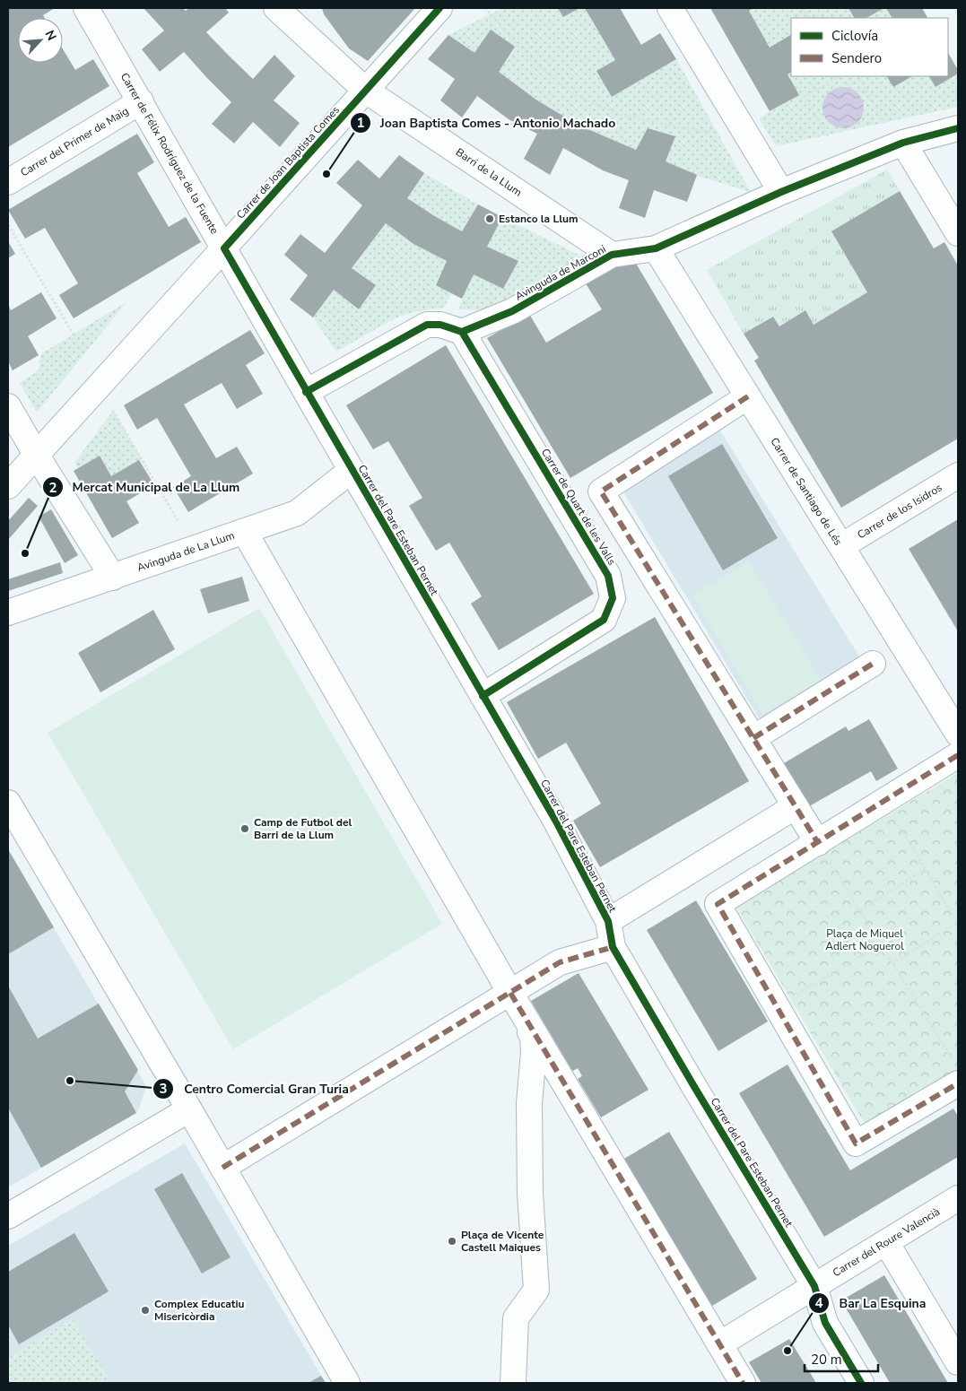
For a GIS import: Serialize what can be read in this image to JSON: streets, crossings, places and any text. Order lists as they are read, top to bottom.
{
  "streets": {
    "street": [
      "Carrer del Primer de Maig",
      "Carrer de Félix Rodríguez de la Fuente",
      "Carrer de Joan Baptista Comes",
      "Barri de la Llum",
      "Avinguda de Marconi",
      "Carrer de Santiago de Lés",
      "Carrer de Quart de les Valls",
      "Carrer de los Isidros",
      "Carrer del Pare Esteban Pernet",
      "Avinguda de La Llum",
      "Carrer del Roure Valencià"
    ]
  },
  "crossings": [
    ["Carrer del Primer de Maig", "Carrer de Félix Rodríguez de la Fuente"],
    ["Carrer de Félix Rodríguez de la Fuente", "Carrer de Joan Baptista Comes"],
    ["Carrer de Félix Rodríguez de la Fuente", "Carrer del Pare Esteban Pernet"],
    ["Carrer de Joan Baptista Comes", "Barri de la Llum"],
    ["Barri de la Llum", "Avinguda de Marconi"],
    ["Avinguda de Marconi", "Carrer de Santiago de Lés"],
    ["Avinguda de Marconi", "Carrer de Quart de les Valls"],
    ["Carrer de Santiago de Lés", "Carrer de los Isidros"],
    ["Carrer de Quart de les Valls", "Carrer del Pare Esteban Pernet"],
    ["Carrer del Pare Esteban Pernet", "Avinguda de La Llum"],
    ["Carrer del Pare Esteban Pernet", "Carrer del Roure Valencià"]
  ],
  "parks": ["Plaça de Miquel Adlert Noguerol"],
  "places": [
    "Joan Baptista Comes - Antonio Machado",
    "Estanco la Llum",
    "Mercat Municipal de La Llum",
    "Camp de Futbol del Barri de la Llum",
    "Centro Comercial Gran Turia",
    "Plaça de Vicente Castell Maiques",
    "Complex Educatiu Misericòrdia",
    "Bar La Esquina"
  ],
  "legend": ["Ciclovía", "Sendero"],
  "scale_bar": "20 m",
  "north": "top right"
}
